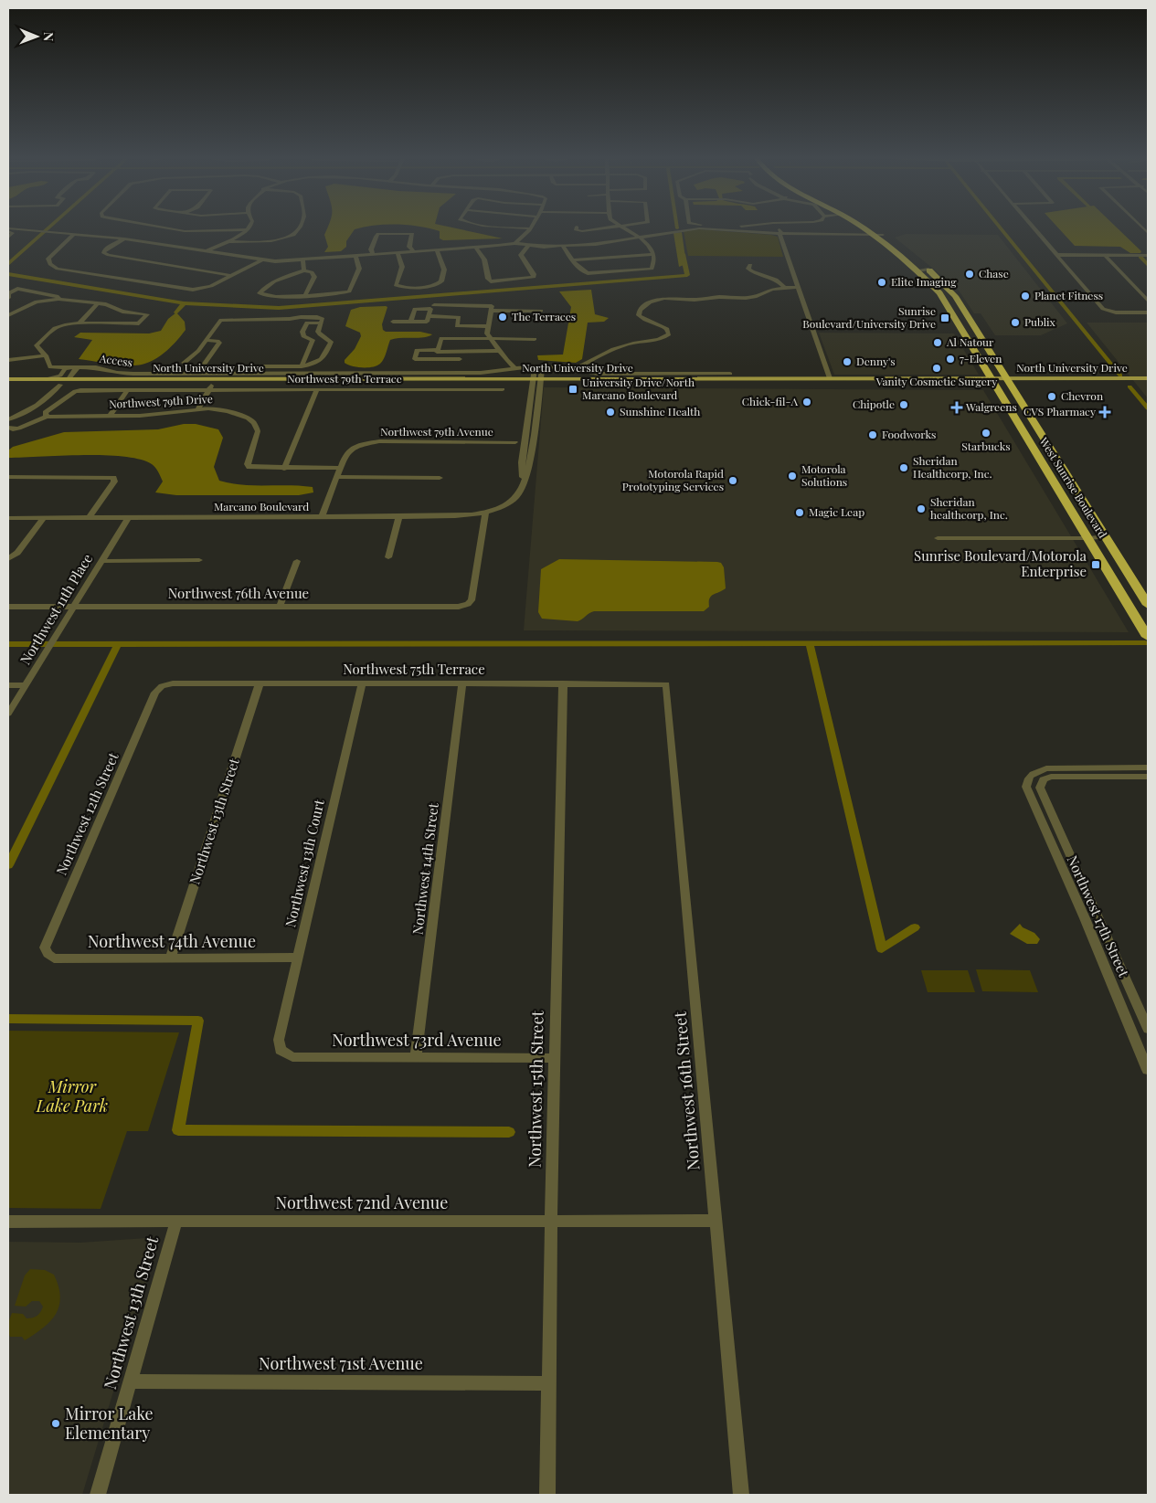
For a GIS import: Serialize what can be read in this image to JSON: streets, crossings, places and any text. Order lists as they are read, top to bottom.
{
  "streets": {
    "highway": ["West Sunrise Boulevard"],
    "main road": ["North University Drive"],
    "street": [
      "Access",
      "Northwest 79th Terrace",
      "Northwest 79th Drive",
      "Northwest 79th Avenue",
      "Marcano Boulevard",
      "Northwest 76th Avenue",
      "Northwest 11th Place",
      "Northwest 75th Terrace",
      "Northwest 12th Street",
      "Northwest 13th Street",
      "Northwest 13th Court",
      "Northwest 14th Street",
      "Northwest 17th Street",
      "Northwest 74th Avenue",
      "Northwest 73rd Avenue",
      "Northwest 15th Street",
      "Northwest 16th Street",
      "Northwest 72nd Avenue",
      "Northwest 71st Avenue"
    ]
  },
  "crossings": [
    ["Access", "North University Drive"],
    ["North University Drive", "Northwest 79th Terrace"],
    ["North University Drive", "West Sunrise Boulevard"],
    ["North University Drive", "Marcano Boulevard"],
    ["Northwest 79th Terrace", "Northwest 79th Drive"],
    ["Marcano Boulevard", "Northwest 76th Avenue"],
    ["Marcano Boulevard", "Northwest 11th Place"],
    ["Northwest 76th Avenue", "Northwest 11th Place"],
    ["Northwest 75th Terrace", "Northwest 12th Street"],
    ["Northwest 75th Terrace", "Northwest 13th Street"],
    ["Northwest 75th Terrace", "Northwest 13th Court"],
    ["Northwest 75th Terrace", "Northwest 14th Street"],
    ["Northwest 75th Terrace", "Northwest 15th Street"],
    ["Northwest 75th Terrace", "Northwest 16th Street"],
    ["Northwest 12th Street", "Northwest 74th Avenue"],
    ["Northwest 13th Street", "Northwest 74th Avenue"],
    ["Northwest 13th Street", "Northwest 72nd Avenue"],
    ["Northwest 13th Street", "Northwest 71st Avenue"],
    ["Northwest 13th Court", "Northwest 74th Avenue"],
    ["Northwest 13th Court", "Northwest 73rd Avenue"],
    ["Northwest 14th Street", "Northwest 73rd Avenue"],
    ["Northwest 73rd Avenue", "Northwest 15th Street"],
    ["Northwest 15th Street", "Northwest 72nd Avenue"],
    ["Northwest 15th Street", "Northwest 71st Avenue"],
    ["Northwest 16th Street", "Northwest 72nd Avenue"]
  ],
  "parks": ["Mirror Lake Park"],
  "places": {
    "other": [
      "Chase",
      "Elite Imaging",
      "Planet Fitness",
      "The Terraces",
      "Publix",
      "Al Natour",
      "7-Eleven",
      "Denny's",
      "Vanity Cosmetic Surgery",
      "Chevron",
      "Chick-fil-A",
      "Chipotle",
      "Sunshine Health",
      "Starbucks",
      "Foodworks",
      "Sheridan Healthcorp, Inc.",
      "Motorola Solutions",
      "Motorola Rapid Prototyping Services",
      "Sheridan healthcorp, Inc.",
      "Magic Leap",
      "Mirror Lake Elementary"
    ],
    "transit": ["Sunrise Boulevard/University Drive", "University Drive/North Marcano Boulevard", "Sunrise Boulevard/Motorola Enterprise"],
    "health": ["Walgreens", "CVS Pharmacy"]
  },
  "north": "right"
}
